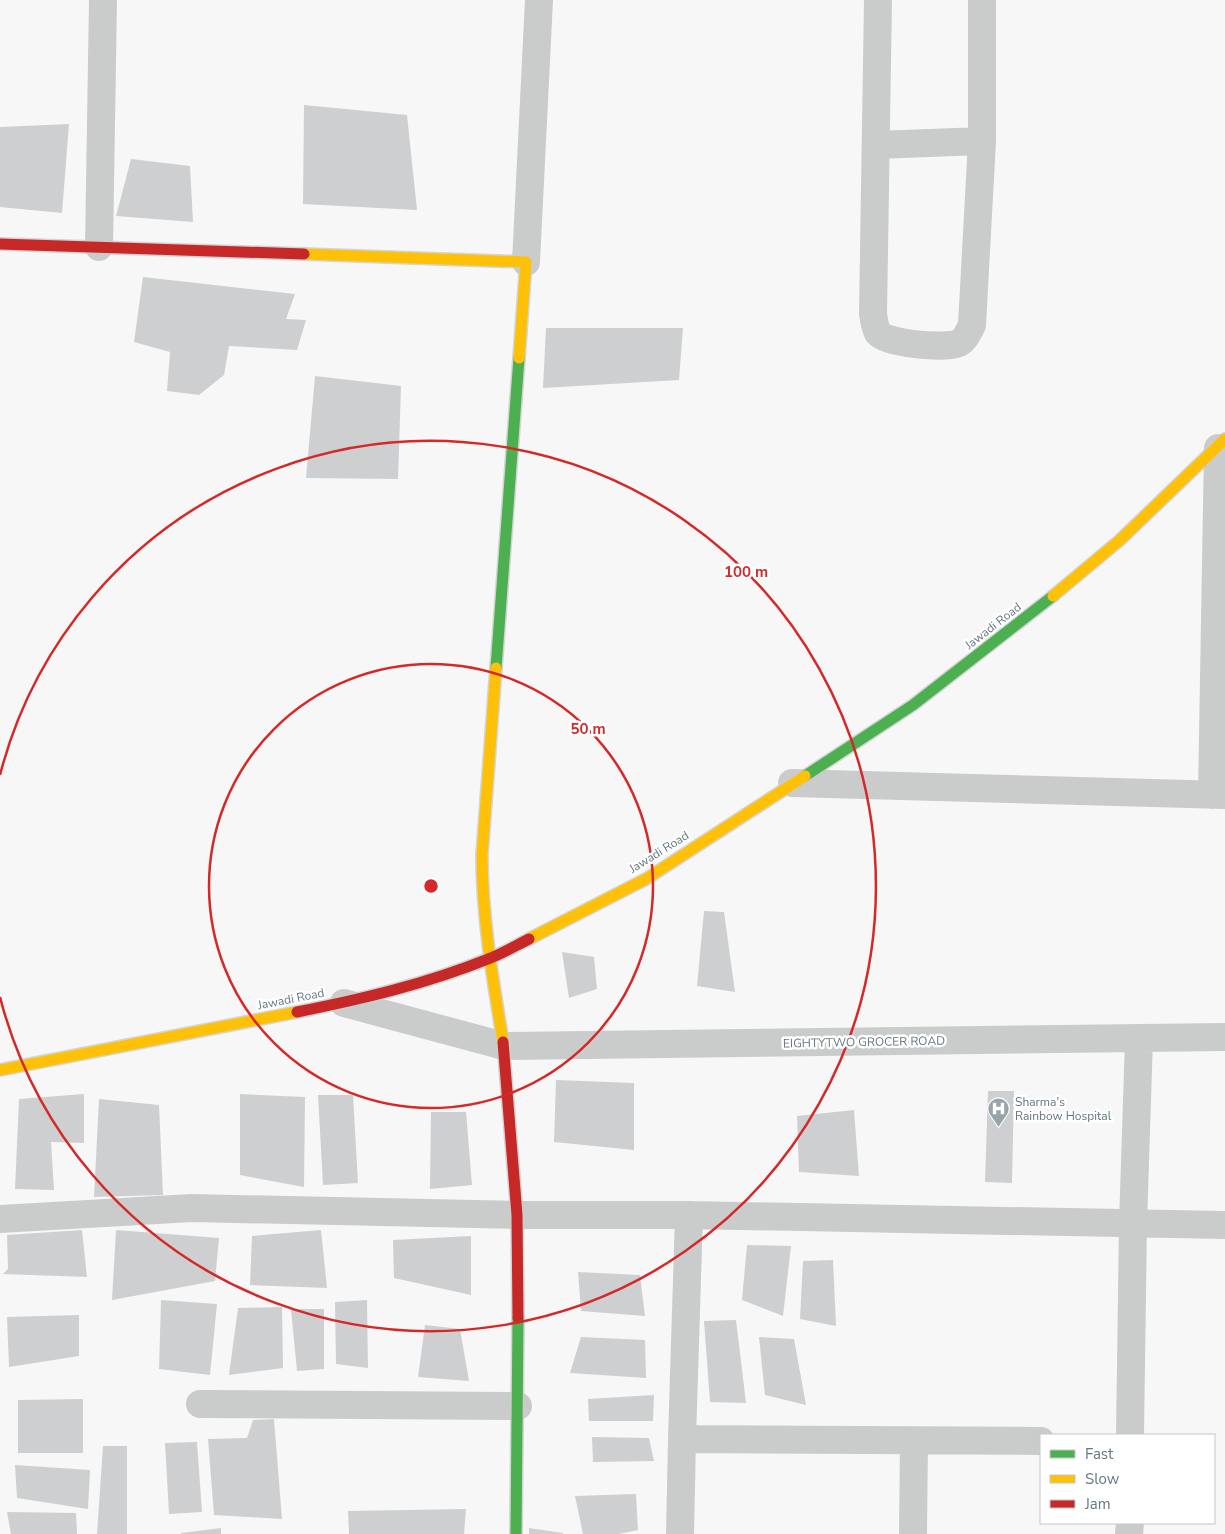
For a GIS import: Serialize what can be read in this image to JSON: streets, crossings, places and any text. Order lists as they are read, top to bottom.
{
  "streets": {
    "street": ["Jawadi Road", "EIGHTYTWO GROCER ROAD"]
  },
  "crossings": [
    ["Jawadi Road", "EIGHTYTWO GROCER ROAD"]
  ],
  "places": {
    "hospital": ["Sharma's Rainbow Hospital"]
  },
  "legend": ["Fast", "Slow", "Jam"],
  "rings": ["100 m", "50 m"]
}
